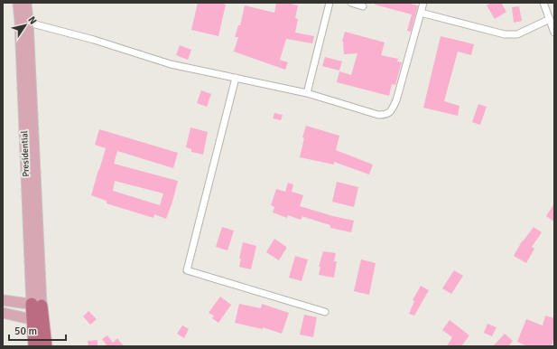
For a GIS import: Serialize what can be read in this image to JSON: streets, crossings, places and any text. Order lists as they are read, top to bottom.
{
  "scale_bar": "50 m",
  "north": "top right"
}
